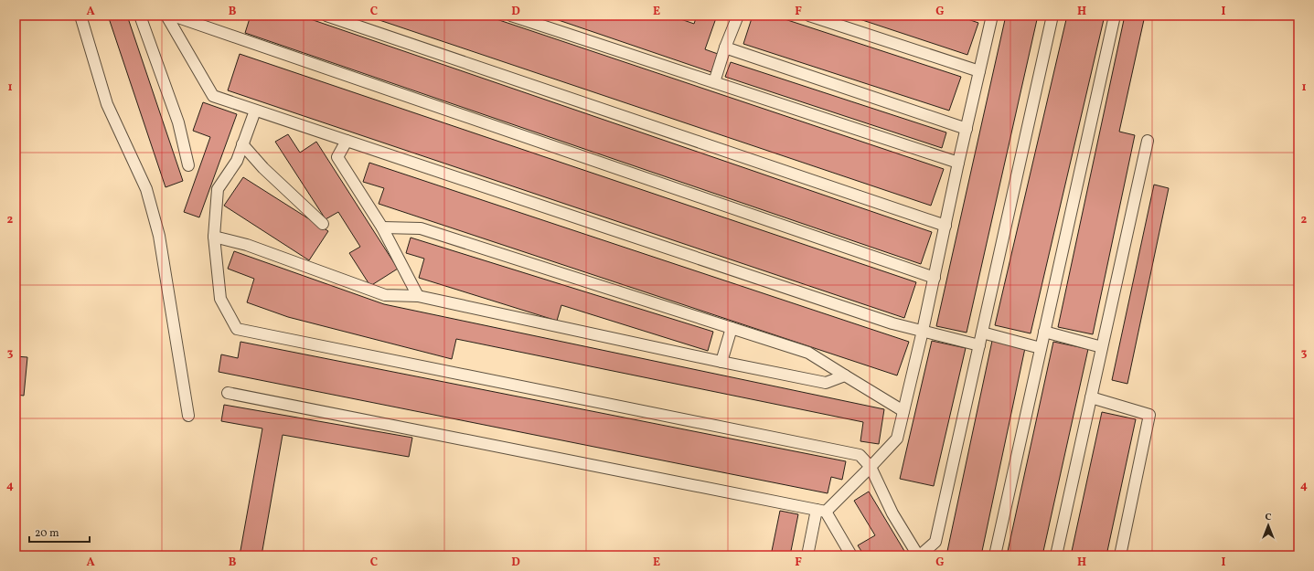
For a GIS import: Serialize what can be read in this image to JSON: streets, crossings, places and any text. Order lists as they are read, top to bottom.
{
  "scale_bar": "20 m",
  "north": "top",
  "grid": {
    "columns": [
      "A",
      "B",
      "C",
      "D",
      "E",
      "F",
      "G",
      "H",
      "I"
    ],
    "rows": [
      "1",
      "2",
      "3",
      "4"
    ]
  }
}
